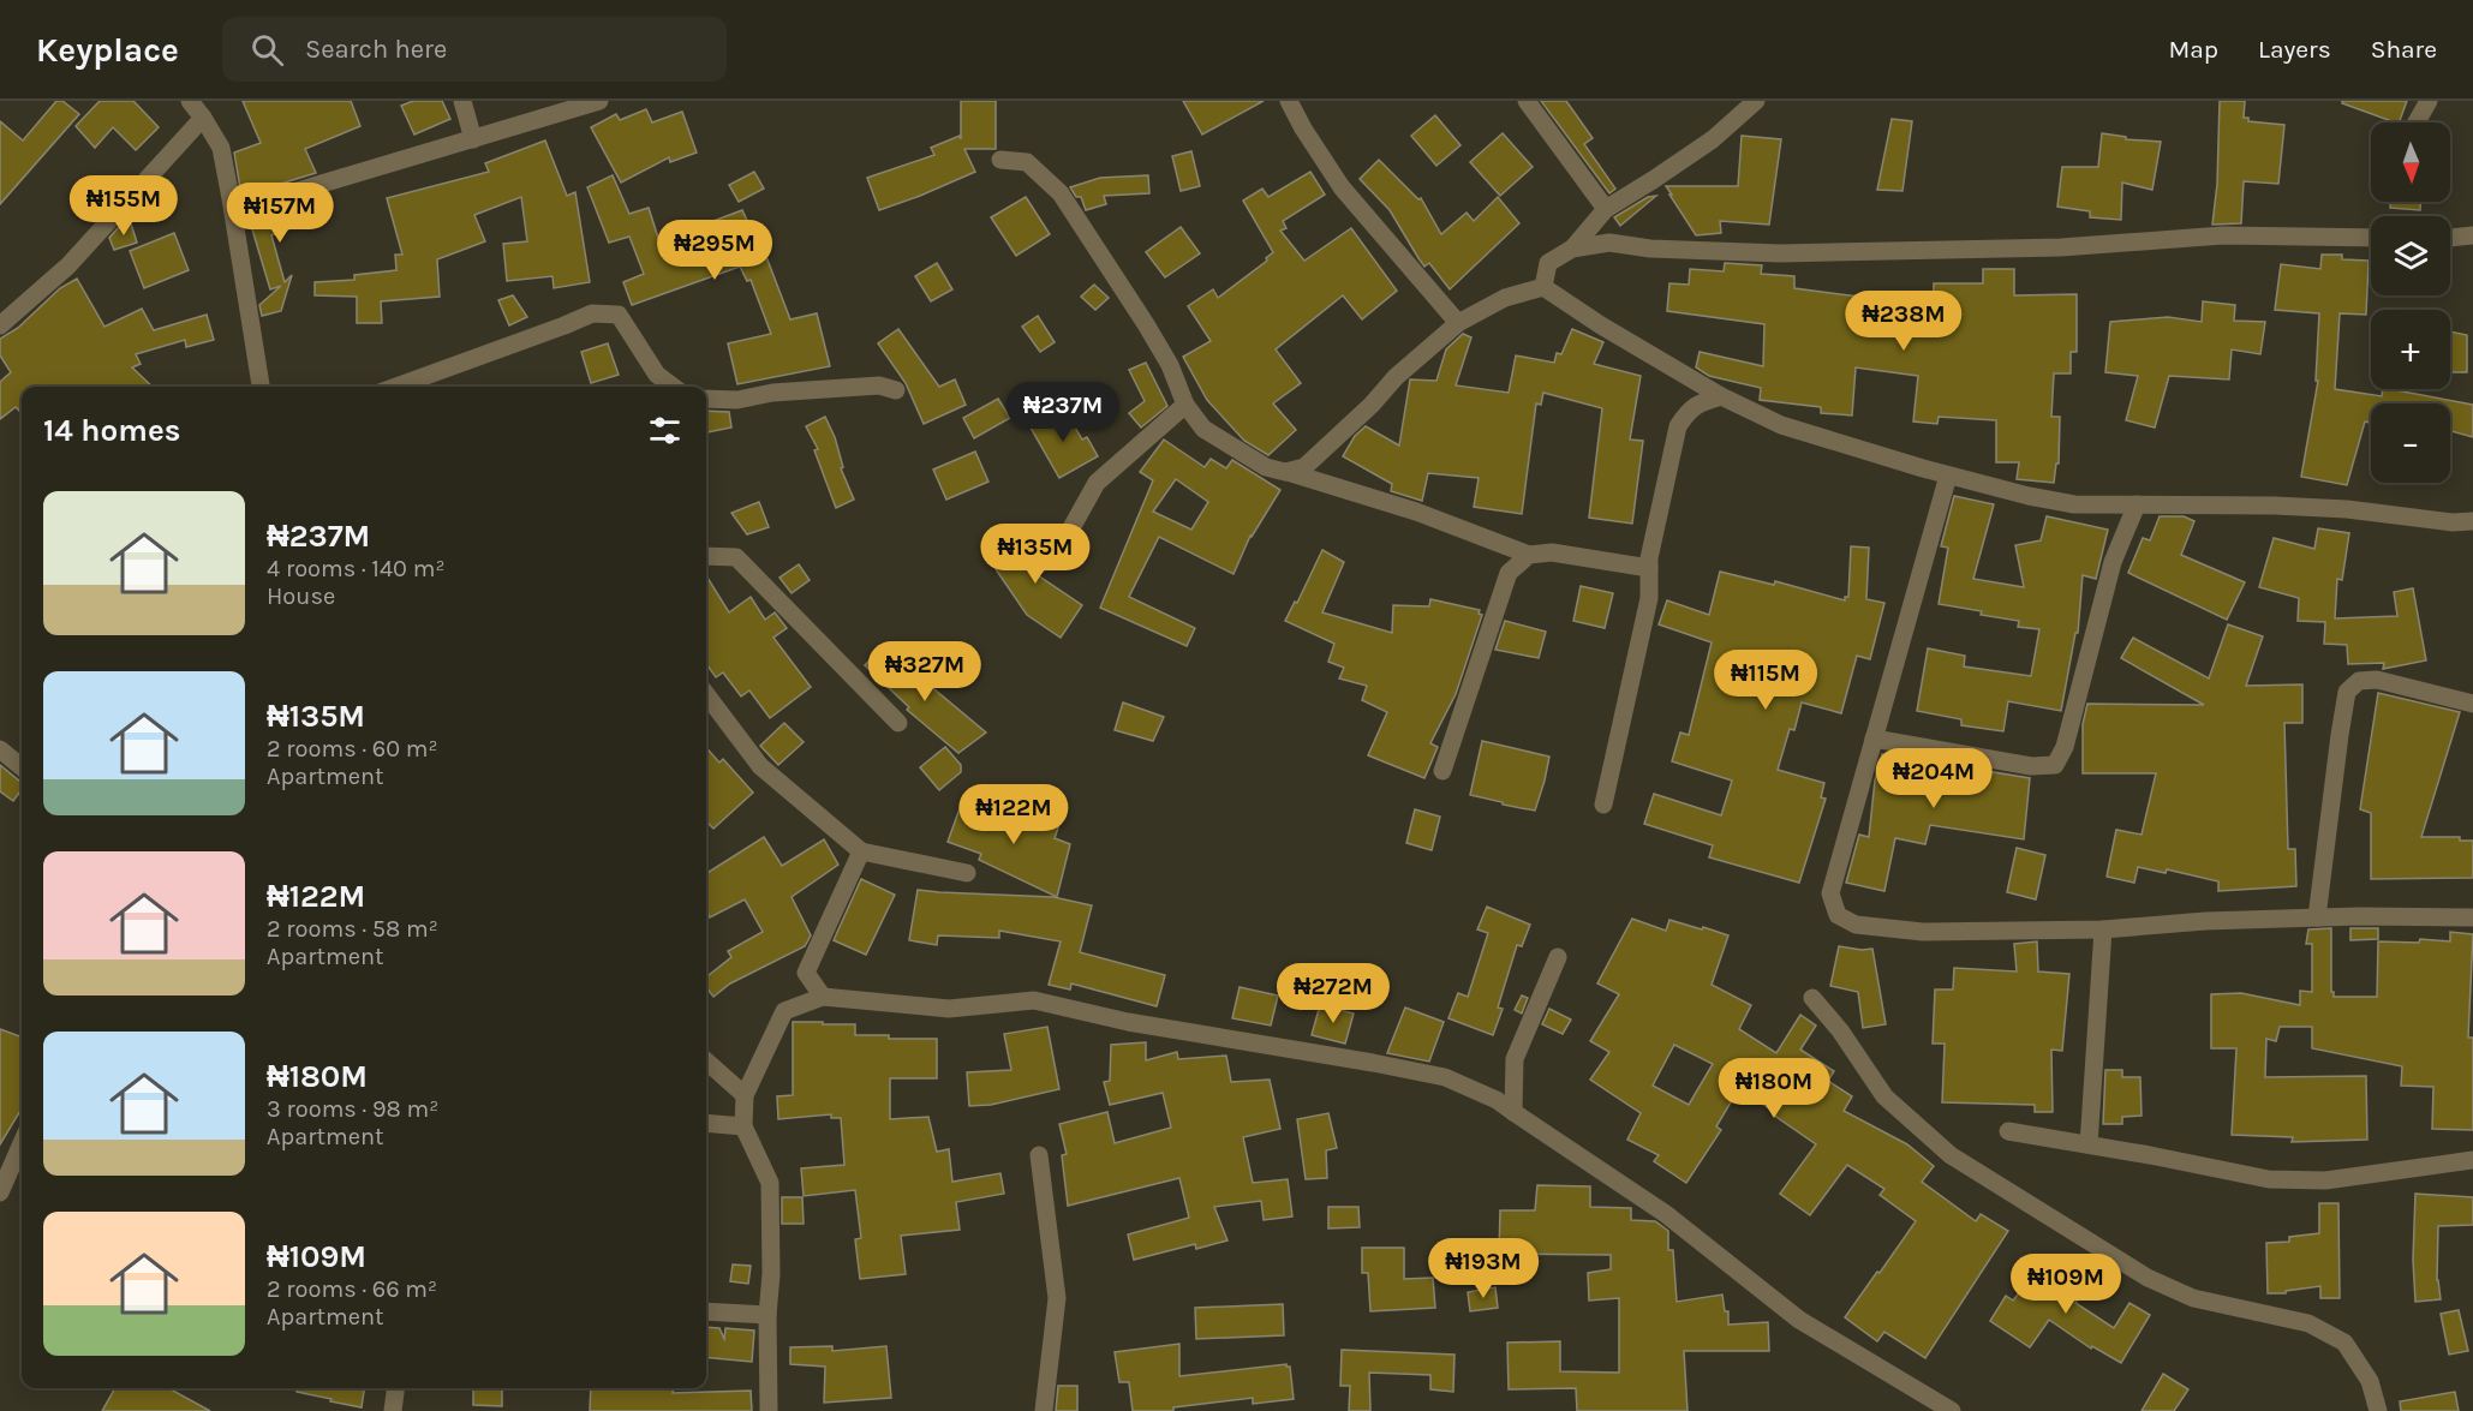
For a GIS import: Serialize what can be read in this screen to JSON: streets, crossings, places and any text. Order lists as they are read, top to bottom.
{
  "north": "bottom",
  "page": {
    "header": "Keyplace",
    "search": "Search here",
    "nav": ["Map", "Layers", "Share"],
    "map_buttons": ["+", "−"],
    "price": [
      "₦155M",
      "₦157M",
      "₦295M",
      "₦238M",
      "₦237M",
      "₦135M",
      "₦327M",
      "₦115M",
      "₦204M",
      "₦122M",
      "₦272M",
      "₦180M",
      "₦193M",
      "₦109M"
    ],
    "heading": "14 homes",
    "list": [
      {
        "name": "₦237M",
        "note": "4 rooms · 140 m² · House"
      },
      {
        "name": "₦135M",
        "note": "2 rooms · 60 m² · Apartment"
      },
      {
        "name": "₦122M",
        "note": "2 rooms · 58 m² · Apartment"
      },
      {
        "name": "₦180M",
        "note": "3 rooms · 98 m² · Apartment"
      },
      {
        "name": "₦109M",
        "note": "2 rooms · 66 m² · Apartment"
      }
    ]
  }
}
